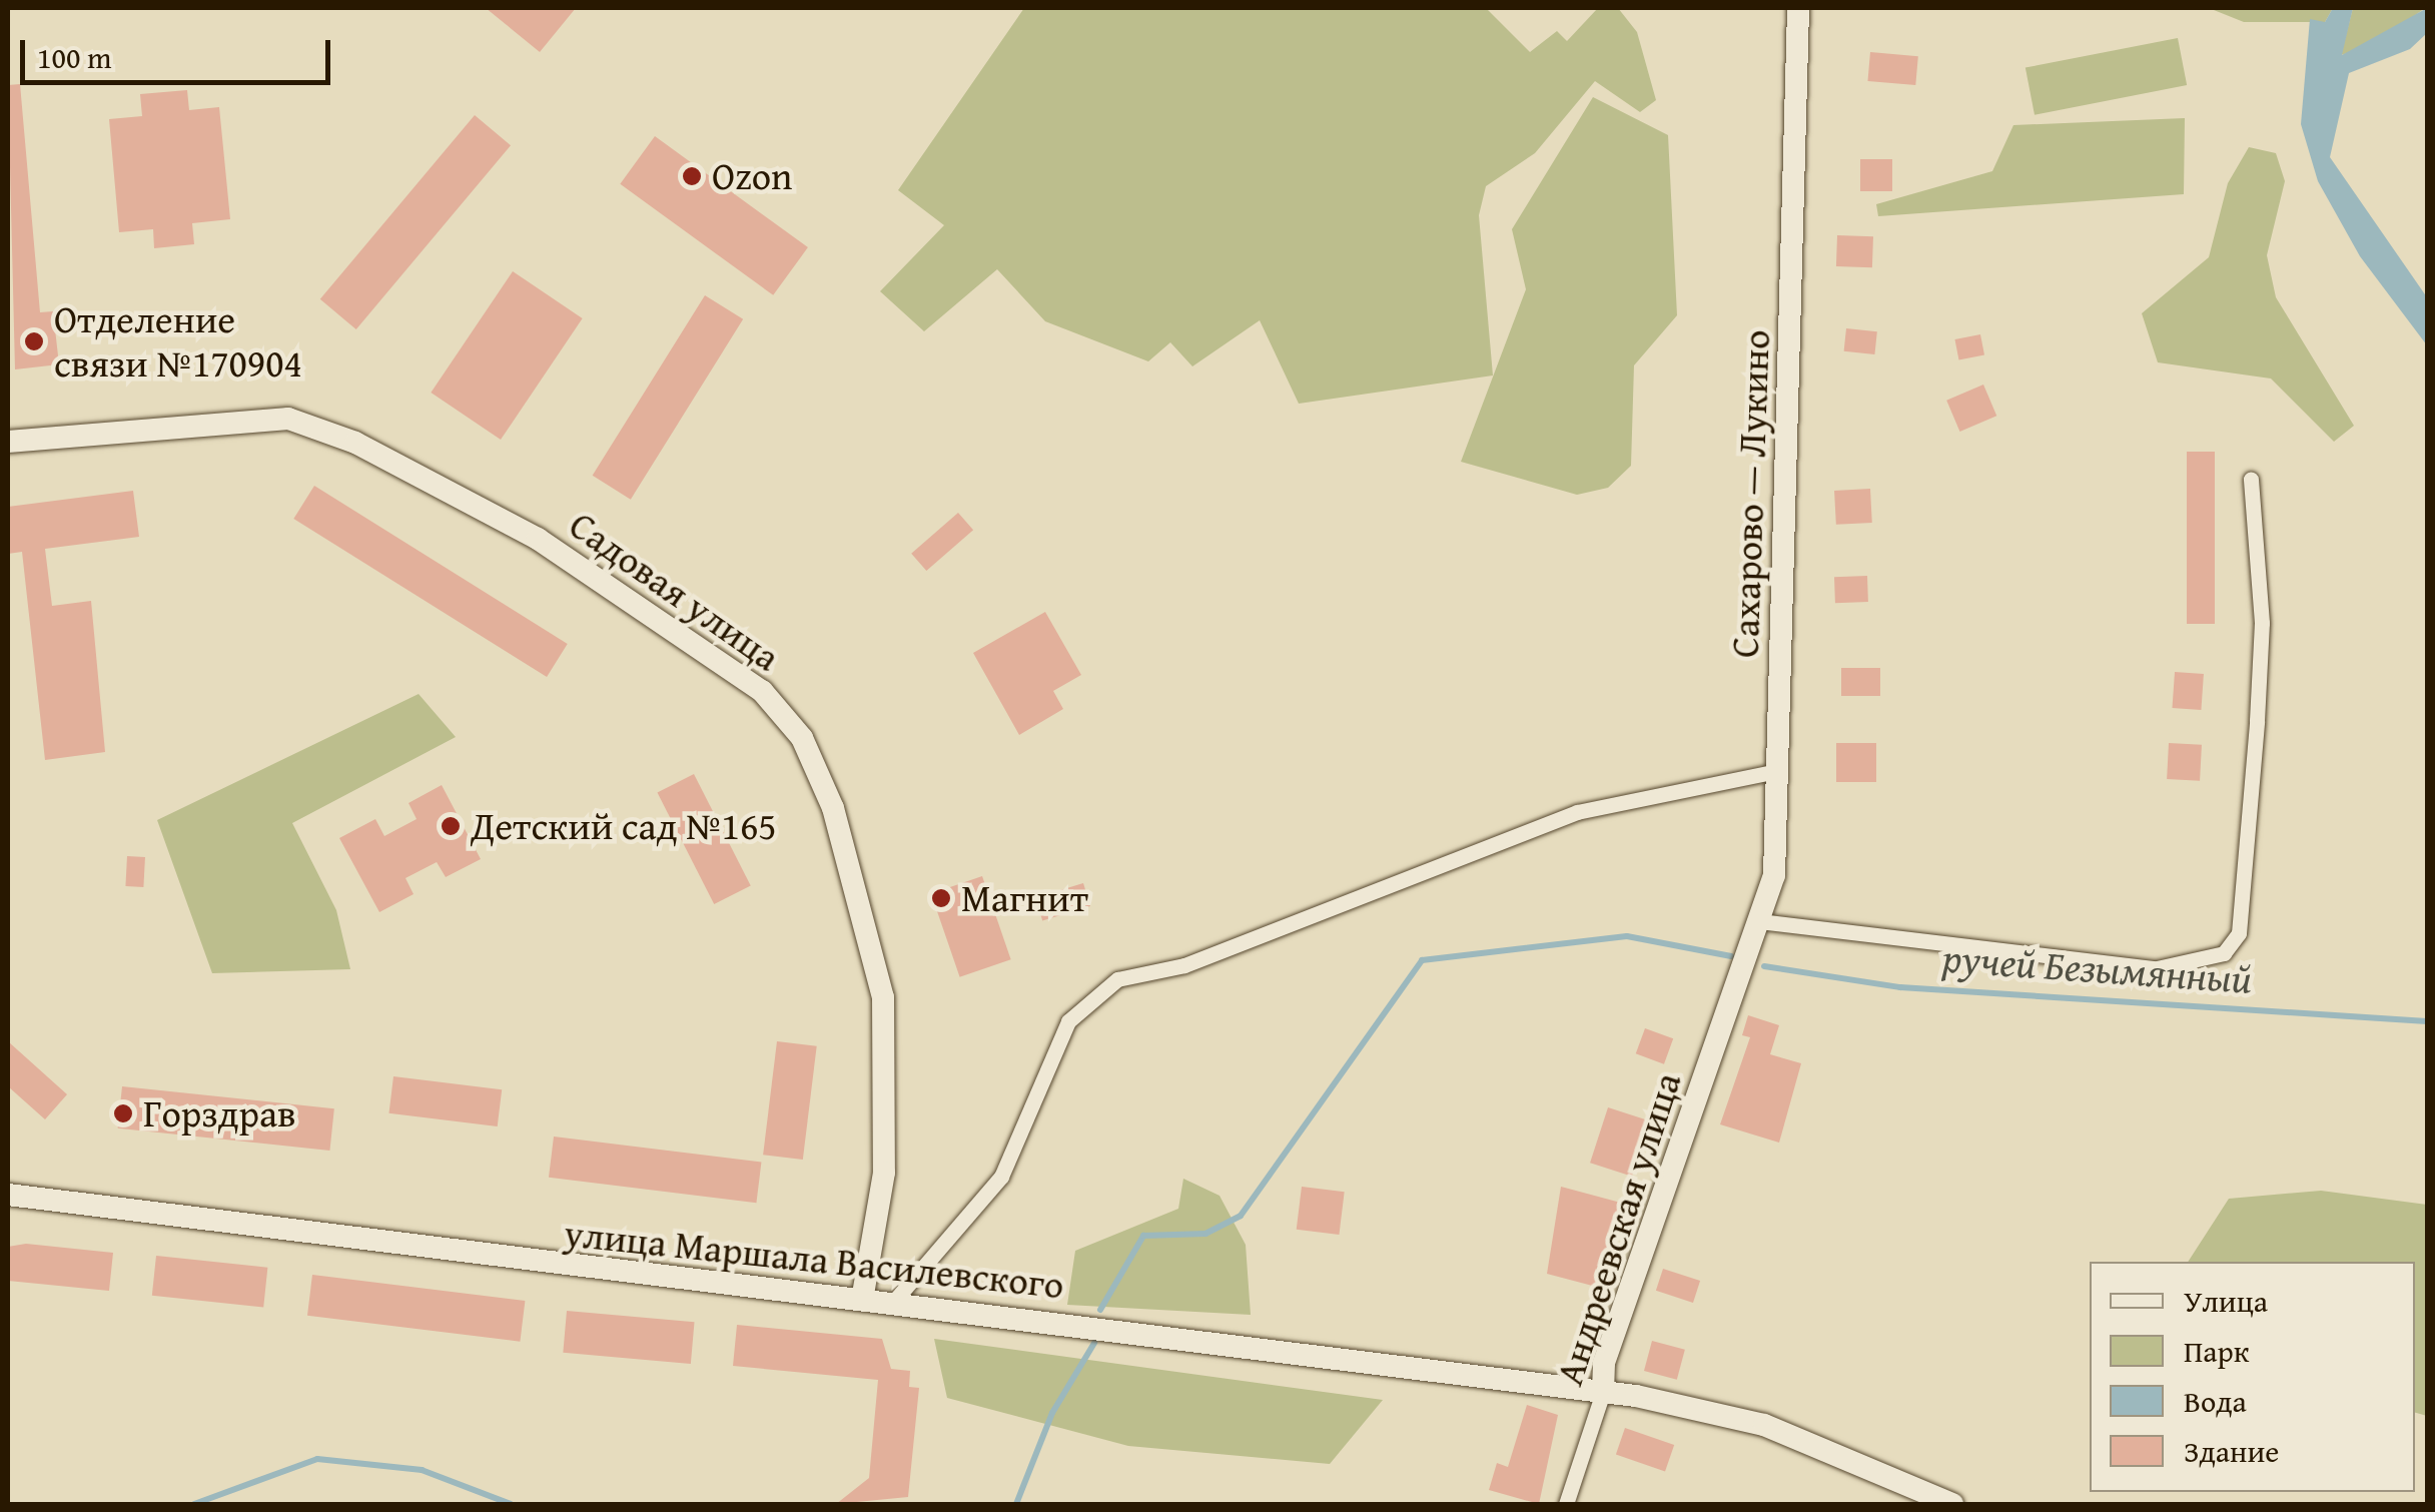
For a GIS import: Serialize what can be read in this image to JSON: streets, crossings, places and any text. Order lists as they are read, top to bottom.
{
  "streets": {
    "street": [
      "Сахарово — Лукино",
      "Садовая улица",
      "Андреевская улица",
      "улица Маршала Василевского"
    ]
  },
  "crossings": [
    ["Сахарово — Лукино", "Андреевская улица"],
    ["Садовая улица", "улица Маршала Василевского"],
    ["Андреевская улица", "улица Маршала Василевского"]
  ],
  "water": ["ручей Безымянный"],
  "places": [
    "Ozon",
    "Отделение связи №170904",
    "Детский сад №165",
    "Магнит",
    "Горздрав"
  ],
  "legend": [
    "Улица",
    "Парк",
    "Вода",
    "Здание"
  ],
  "scale_bar": "100 m"
}
